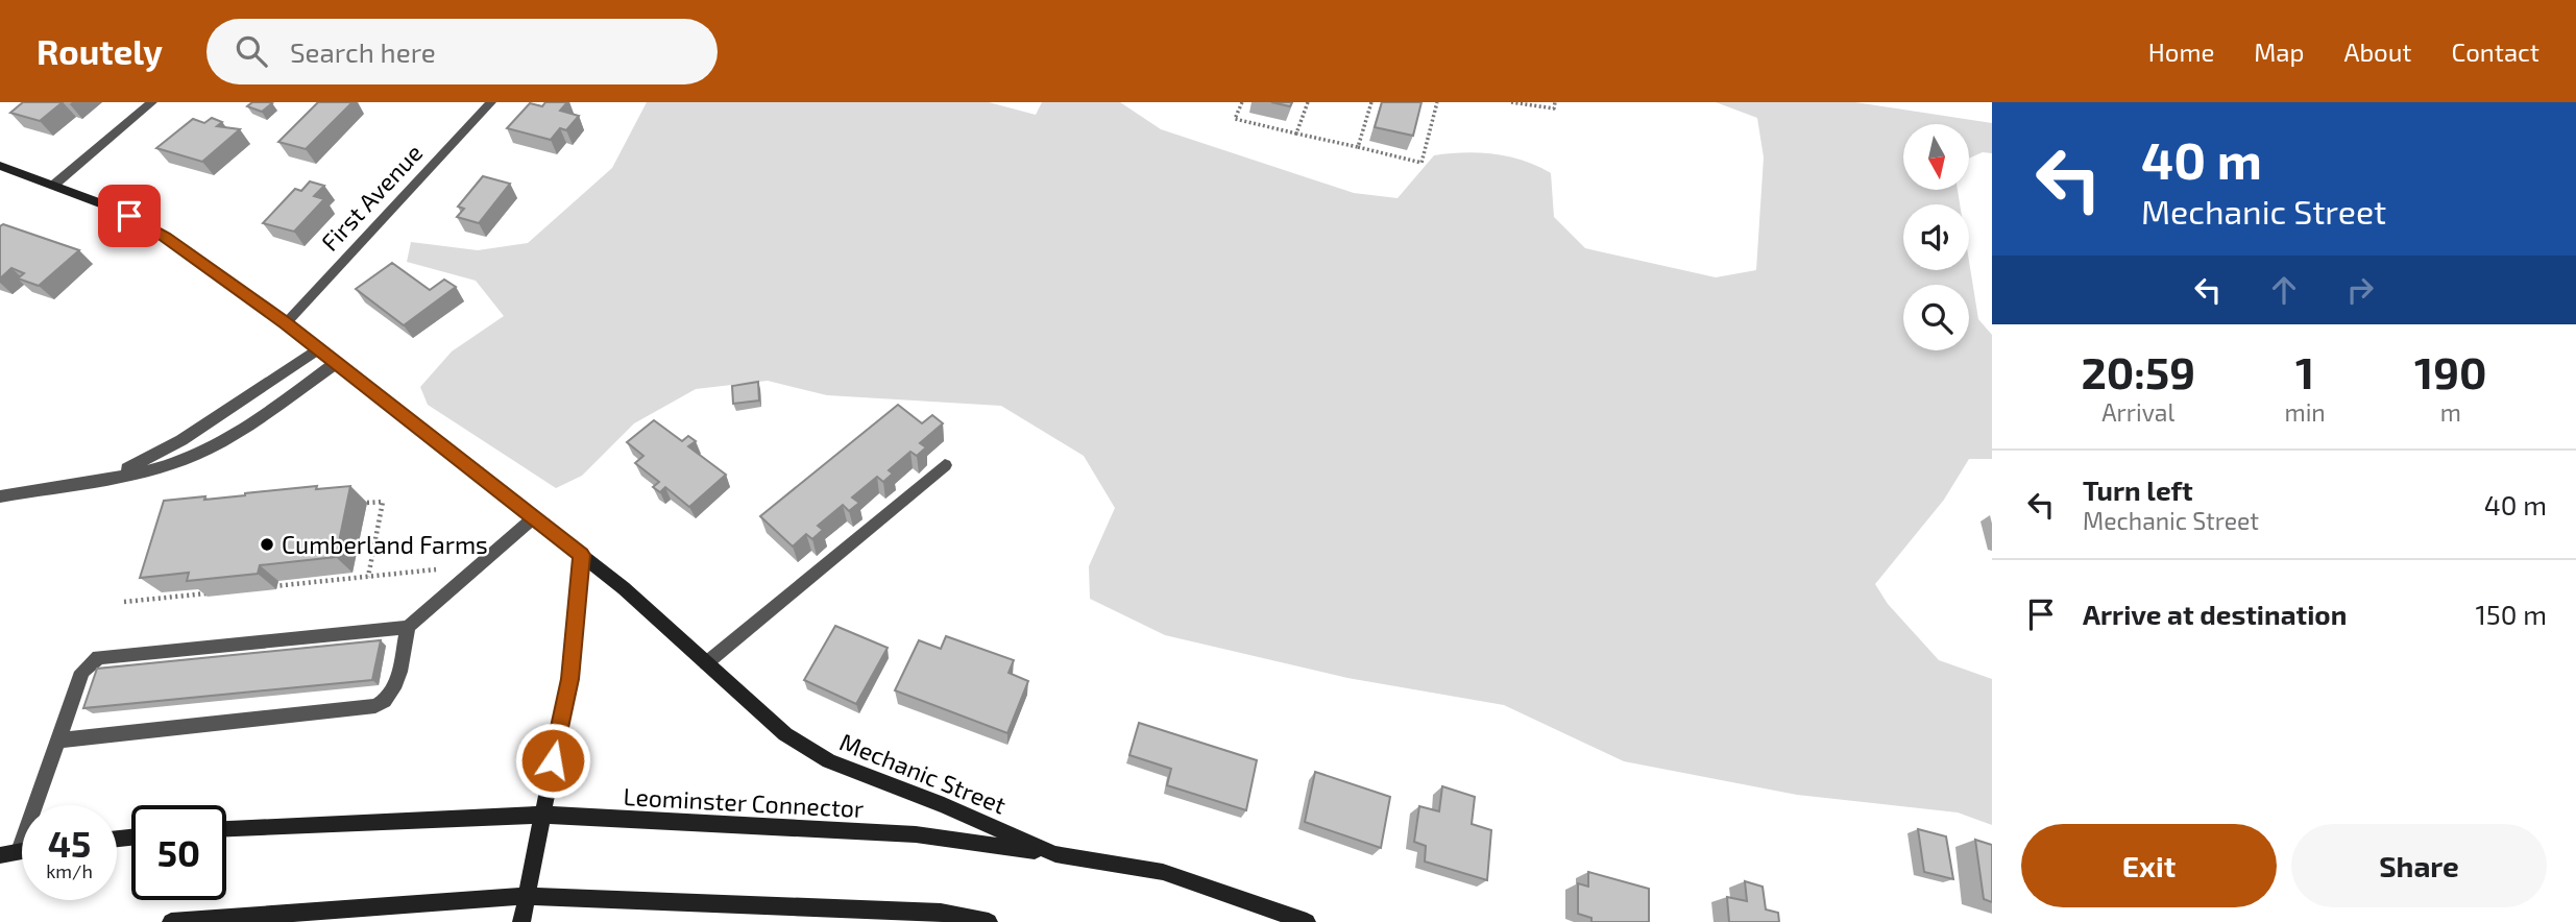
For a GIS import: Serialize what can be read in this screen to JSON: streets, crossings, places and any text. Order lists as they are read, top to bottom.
{
  "streets": {
    "main road": ["Mechanic Street", "Leominster Connector"],
    "street": ["First Avenue"]
  },
  "crossings": [
    ["First Avenue", "Mechanic Street"],
    ["Mechanic Street", "Leominster Connector"]
  ],
  "places": ["Cumberland Farms"],
  "north": "bottom",
  "page": {
    "header": "Routely",
    "search": "Search here",
    "nav": [
      "Home",
      "Map",
      "About",
      "Contact"
    ],
    "turn": ["40 m", "Mechanic Street"],
    "eta": [
      "20:59",
      "Arrival",
      "1",
      "min",
      "190",
      "m"
    ],
    "list": [
      {
        "name": "Turn left",
        "note": "Mechanic Street",
        "value": "40 m"
      },
      {
        "name": "Arrive at destination",
        "value": "150 m"
      }
    ],
    "speed": "45 km/h",
    "limit": "50",
    "buttons": ["Exit", "Share"]
  }
}
